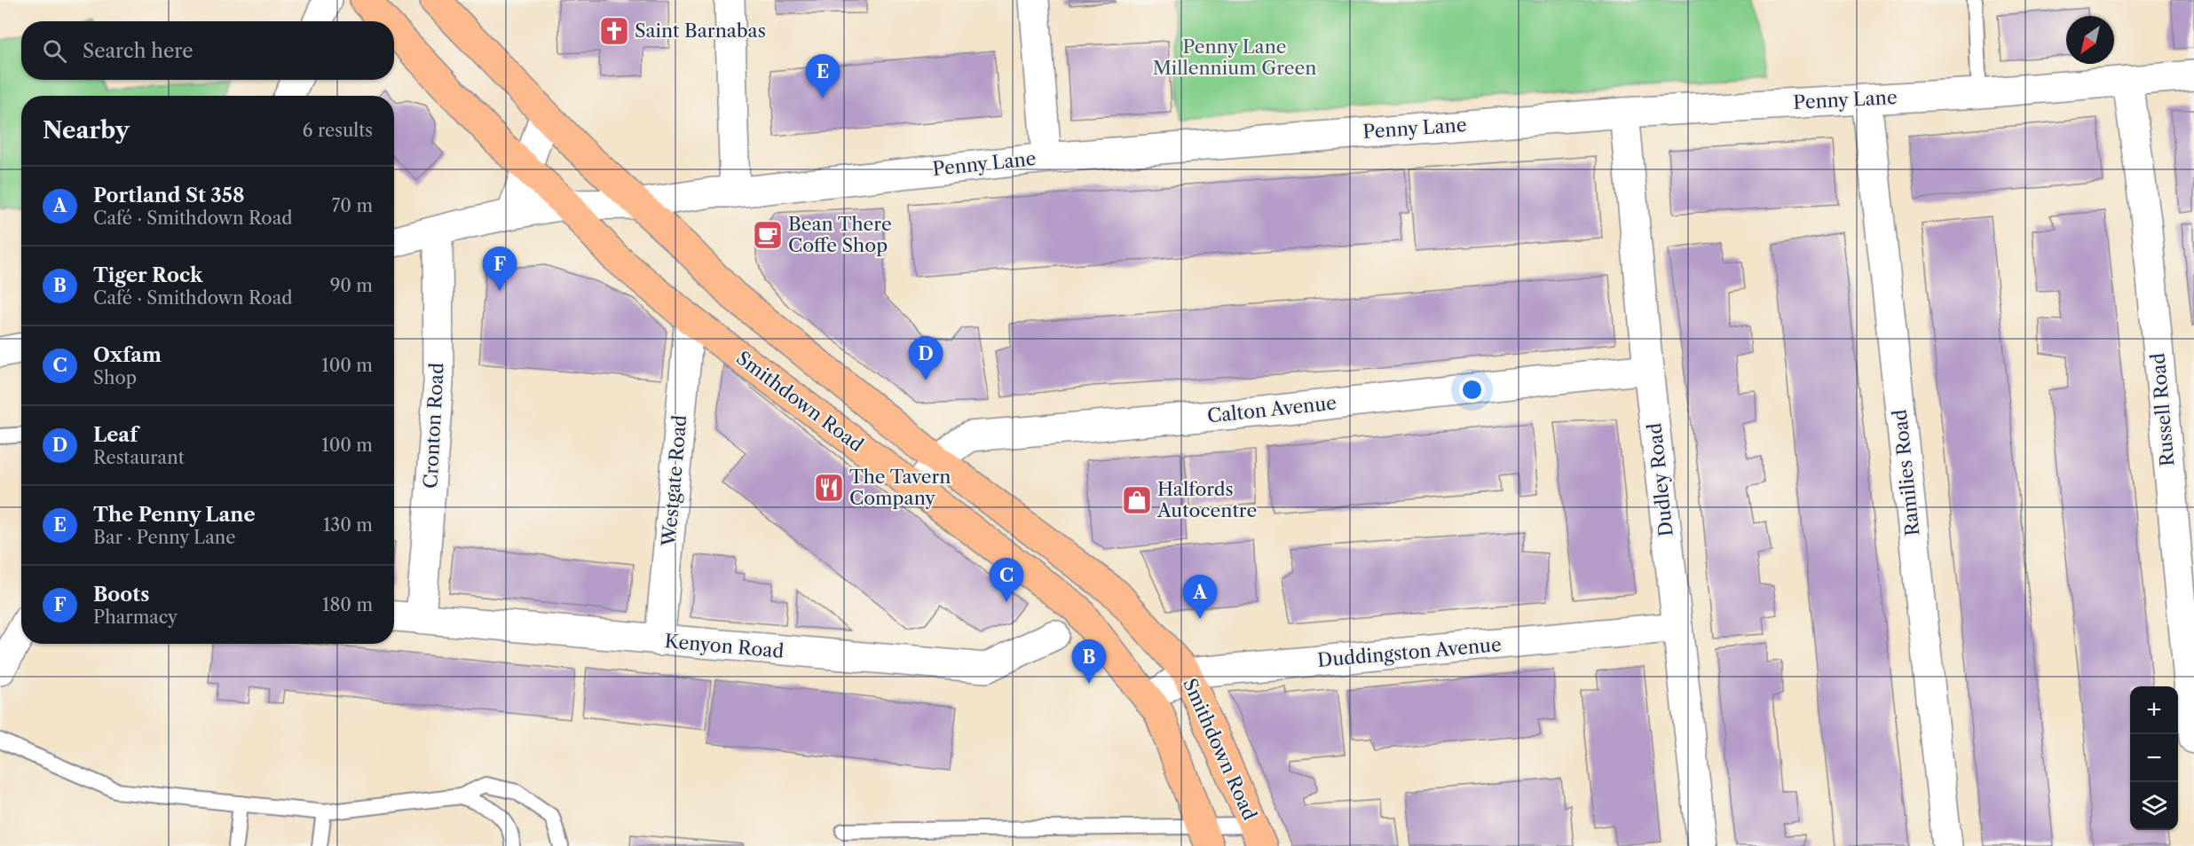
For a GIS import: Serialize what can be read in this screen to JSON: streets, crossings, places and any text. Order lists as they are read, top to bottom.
{
  "streets": {
    "highway": ["Smithdown Road"],
    "street": [
      "Penny Lane",
      "Calton Avenue",
      "Russell Road",
      "Cronton Road",
      "Ramilies Road",
      "Dudley Road",
      "Westgate Road",
      "Kenyon Road",
      "Duddingston Avenue"
    ]
  },
  "crossings": [
    ["Penny Lane", "Smithdown Road"],
    ["Penny Lane", "Russell Road"],
    ["Penny Lane", "Cronton Road"],
    ["Penny Lane", "Ramilies Road"],
    ["Penny Lane", "Dudley Road"],
    ["Smithdown Road", "Calton Avenue"],
    ["Smithdown Road", "Westgate Road"],
    ["Smithdown Road", "Duddingston Avenue"],
    ["Calton Avenue", "Dudley Road"],
    ["Cronton Road", "Kenyon Road"],
    ["Dudley Road", "Duddingston Avenue"],
    ["Westgate Road", "Kenyon Road"]
  ],
  "parks": ["Penny Lane Millennium Green"],
  "places": {
    "church": ["Saint Barnabas"],
    "cafe": ["Bean There Coffe Shop"],
    "restaurant": ["The Tavern Company"],
    "shop": ["Halfords Autocentre"]
  },
  "north": "bottom left",
  "page": {
    "search": "Search here",
    "pins": [
      "E",
      "F",
      "D",
      "C",
      "A",
      "B"
    ],
    "heading": ["Nearby", "6 results"],
    "list": [
      {
        "mark": "A",
        "name": "Portland St 358",
        "note": "Café · Smithdown Road",
        "value": "70 m"
      },
      {
        "mark": "B",
        "name": "Tiger Rock",
        "note": "Café · Smithdown Road",
        "value": "90 m"
      },
      {
        "mark": "C",
        "name": "Oxfam",
        "note": "Shop",
        "value": "100 m"
      },
      {
        "mark": "D",
        "name": "Leaf",
        "note": "Restaurant",
        "value": "100 m"
      },
      {
        "mark": "E",
        "name": "The Penny Lane",
        "note": "Bar · Penny Lane",
        "value": "130 m"
      },
      {
        "mark": "F",
        "name": "Boots",
        "note": "Pharmacy",
        "value": "180 m"
      }
    ],
    "map_buttons": ["+", "−"]
  }
}
